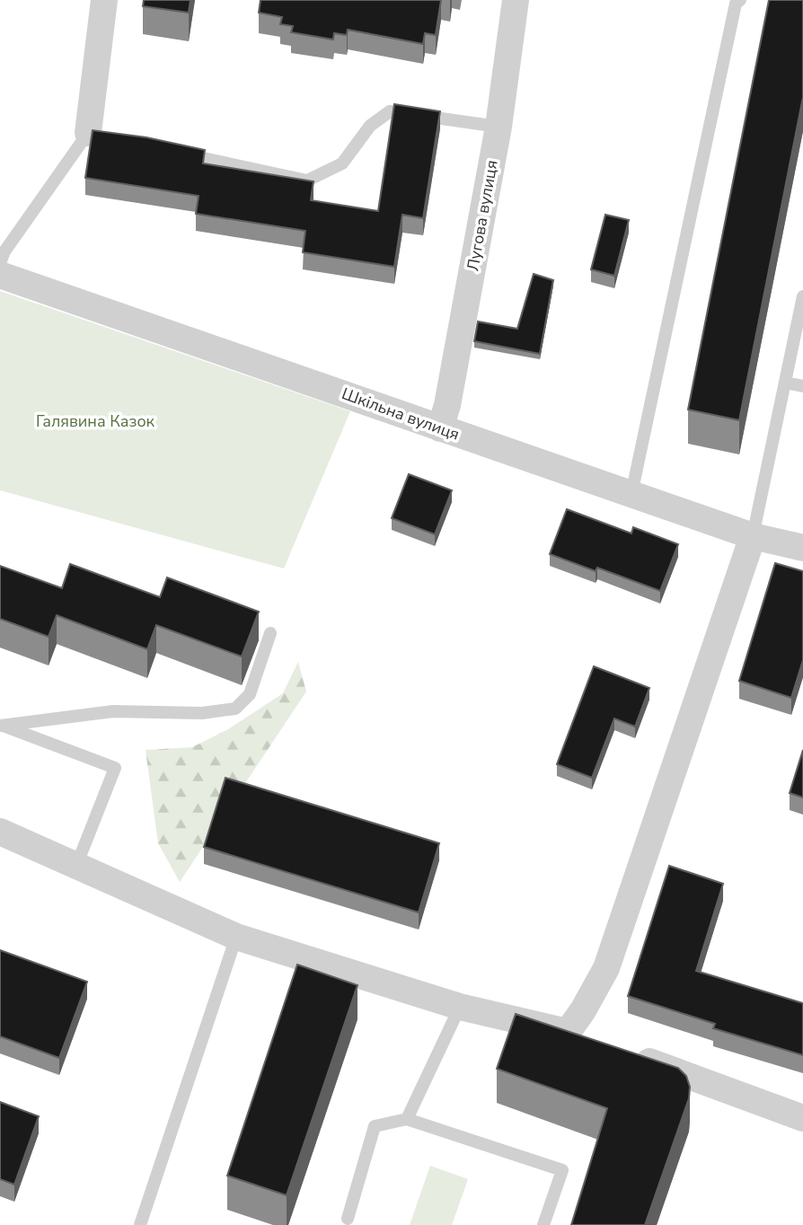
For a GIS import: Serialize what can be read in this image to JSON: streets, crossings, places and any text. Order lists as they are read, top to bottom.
{
  "streets": {
    "street": ["Лугова вулиця", "Шкільна вулиця"]
  },
  "crossings": [
    ["Лугова вулиця", "Шкільна вулиця"]
  ],
  "parks": ["Галявина Казок"]
}
